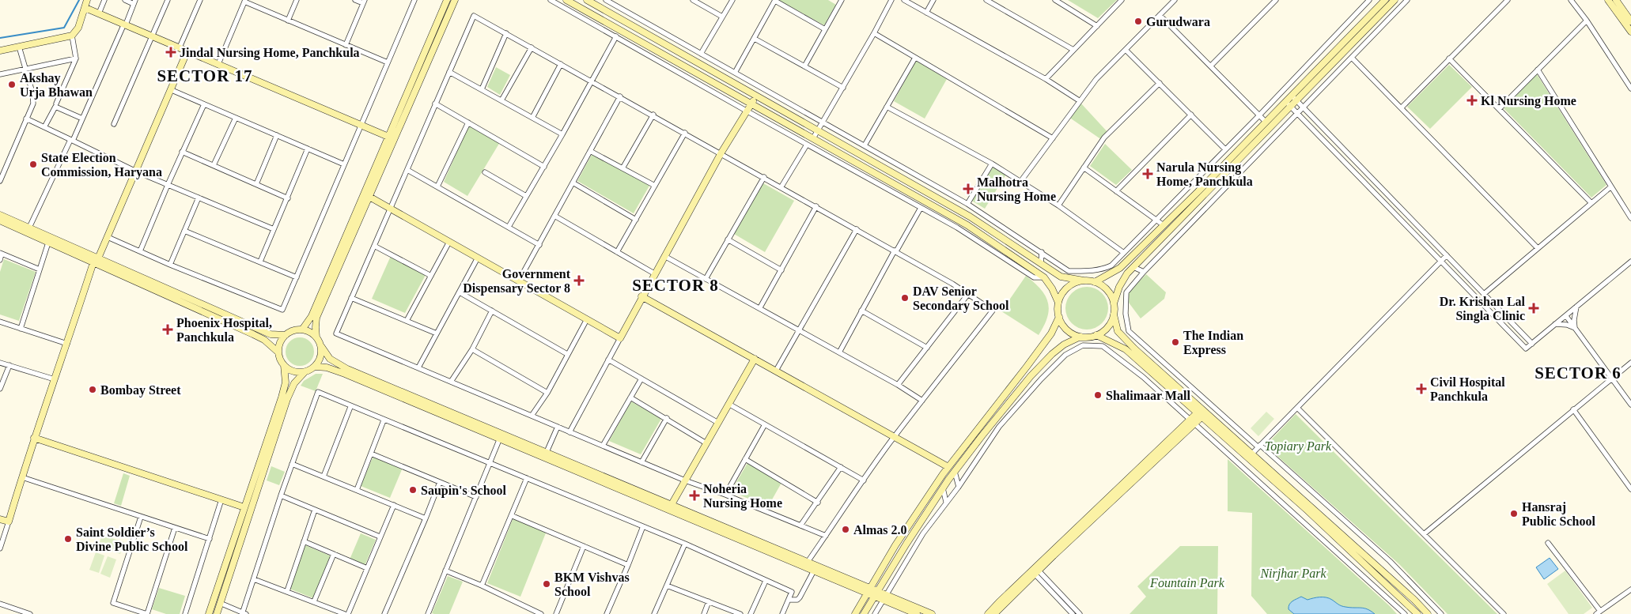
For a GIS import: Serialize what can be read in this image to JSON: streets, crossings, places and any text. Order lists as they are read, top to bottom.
{
  "districts": ["SECTOR 17", "SECTOR 8", "SECTOR 6"],
  "parks": ["Topiary Park", "Nirjhar Park", "Fountain Park"],
  "places": {
    "other": [
      "Gurudwara",
      "Akshay Urja Bhawan",
      "State Election Commission, Haryana",
      "DAV Senior Secondary School",
      "The Indian Express",
      "Bombay Street",
      "Shalimaar Mall",
      "Saupin's School",
      "Hansraj Public School",
      "Almas 2.0",
      "Saint Soldier’s Divine Public School",
      "BKM Vishvas School"
    ],
    "health": [
      "Jindal Nursing Home, Panchkula",
      "Kl Nursing Home",
      "Narula Nursing Home, Panchkula",
      "Malhotra Nursing Home",
      "Government Dispensary Sector 8",
      "Dr. Krishan Lal Singla Clinic",
      "Phoenix Hospital, Panchkula",
      "Civil Hospital Panchkula",
      "Noheria Nursing Home"
    ]
  }
}
